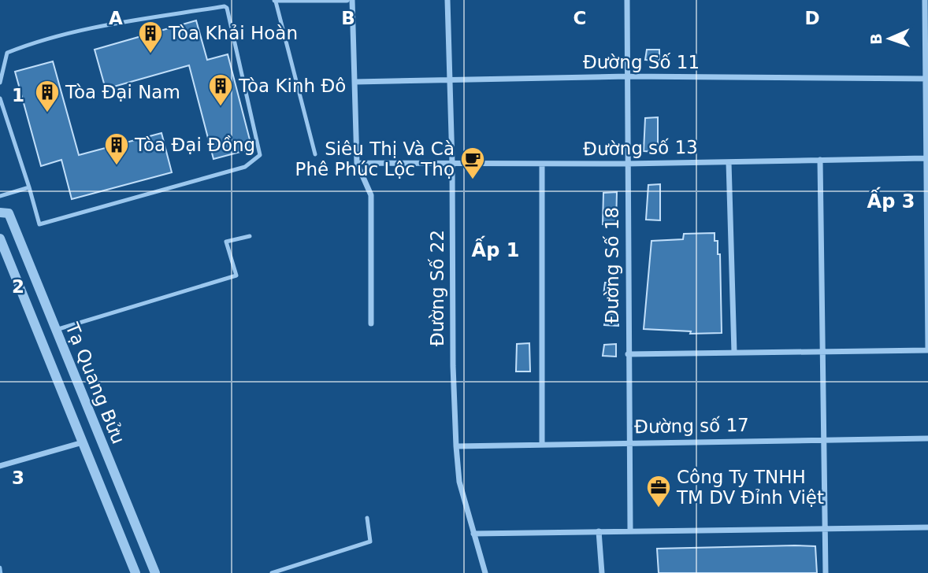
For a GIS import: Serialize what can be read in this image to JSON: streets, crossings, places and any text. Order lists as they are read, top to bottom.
{
  "streets": {
    "street": [
      "Đường Số 11",
      "Đường số 13",
      "Đường Số 18",
      "Đường Số 22",
      "Tạ Quang Bửu",
      "Đường số 17"
    ]
  },
  "crossings": [
    ["Đường Số 11", "Đường Số 18"],
    ["Đường Số 11", "Đường Số 22"],
    ["Đường số 13", "Đường Số 18"],
    ["Đường số 13", "Đường Số 22"],
    ["Đường Số 18", "Đường số 17"],
    ["Đường Số 22", "Đường số 17"]
  ],
  "districts": ["Ấp 3", "Ấp 1"],
  "places": {
    "building": [
      "Tòa Khải Hoàn",
      "Tòa Kinh Đô",
      "Tòa Đại Nam",
      "Tòa Đại Đồng"
    ],
    "cafe": ["Siêu Thị Và Cà Phê Phúc Lộc Thọ"],
    "office": ["Công Ty TNHH TM DV Đỉnh Việt"]
  },
  "north": "left",
  "grid": {
    "columns": [
      "A",
      "B",
      "C",
      "D"
    ],
    "rows": ["1", "2", "3"]
  }
}
